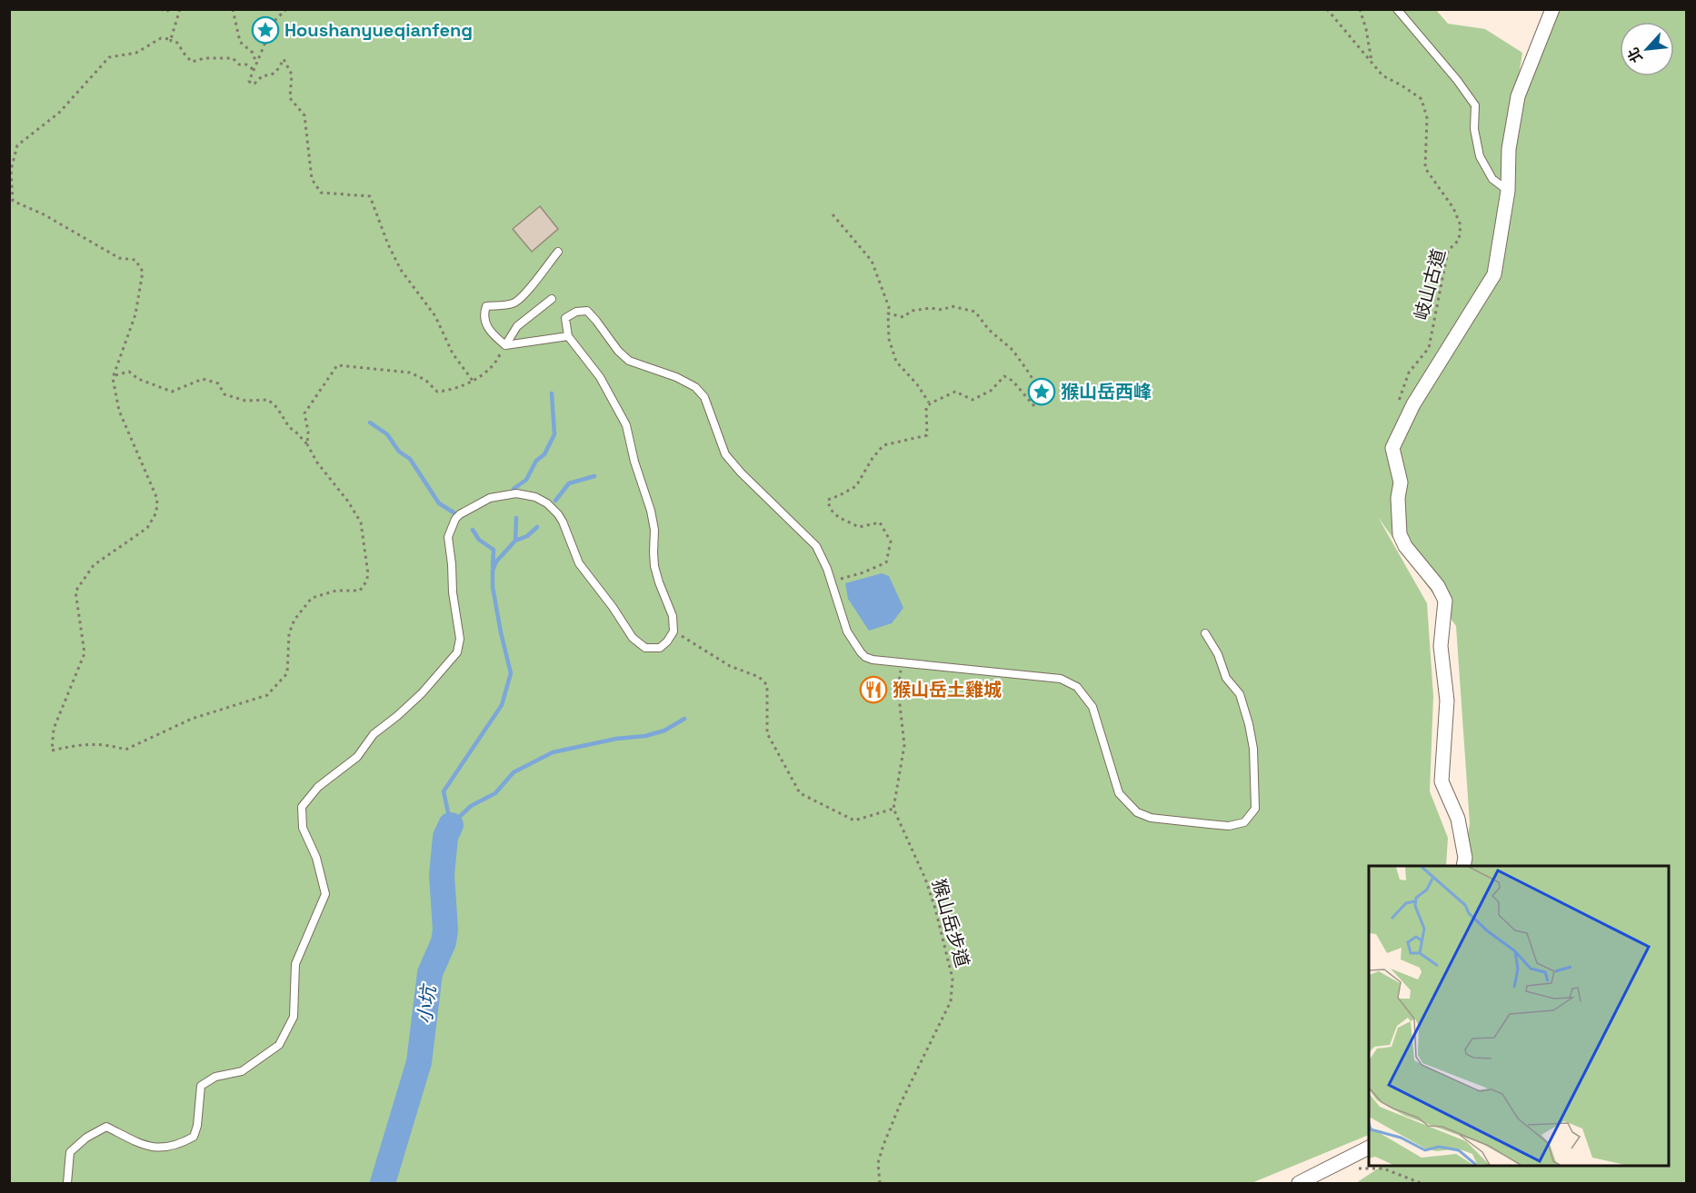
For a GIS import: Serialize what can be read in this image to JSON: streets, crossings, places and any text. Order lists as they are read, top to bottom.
{
  "streets": {
    "path": ["岐山古道", "猴山岳步道"]
  },
  "water": ["小坑"],
  "places": {
    "place": ["Houshanyueqianfeng", "猴山岳西峰"],
    "restaurant": ["猴山岳土雞城"]
  },
  "north": "bottom left"
}
